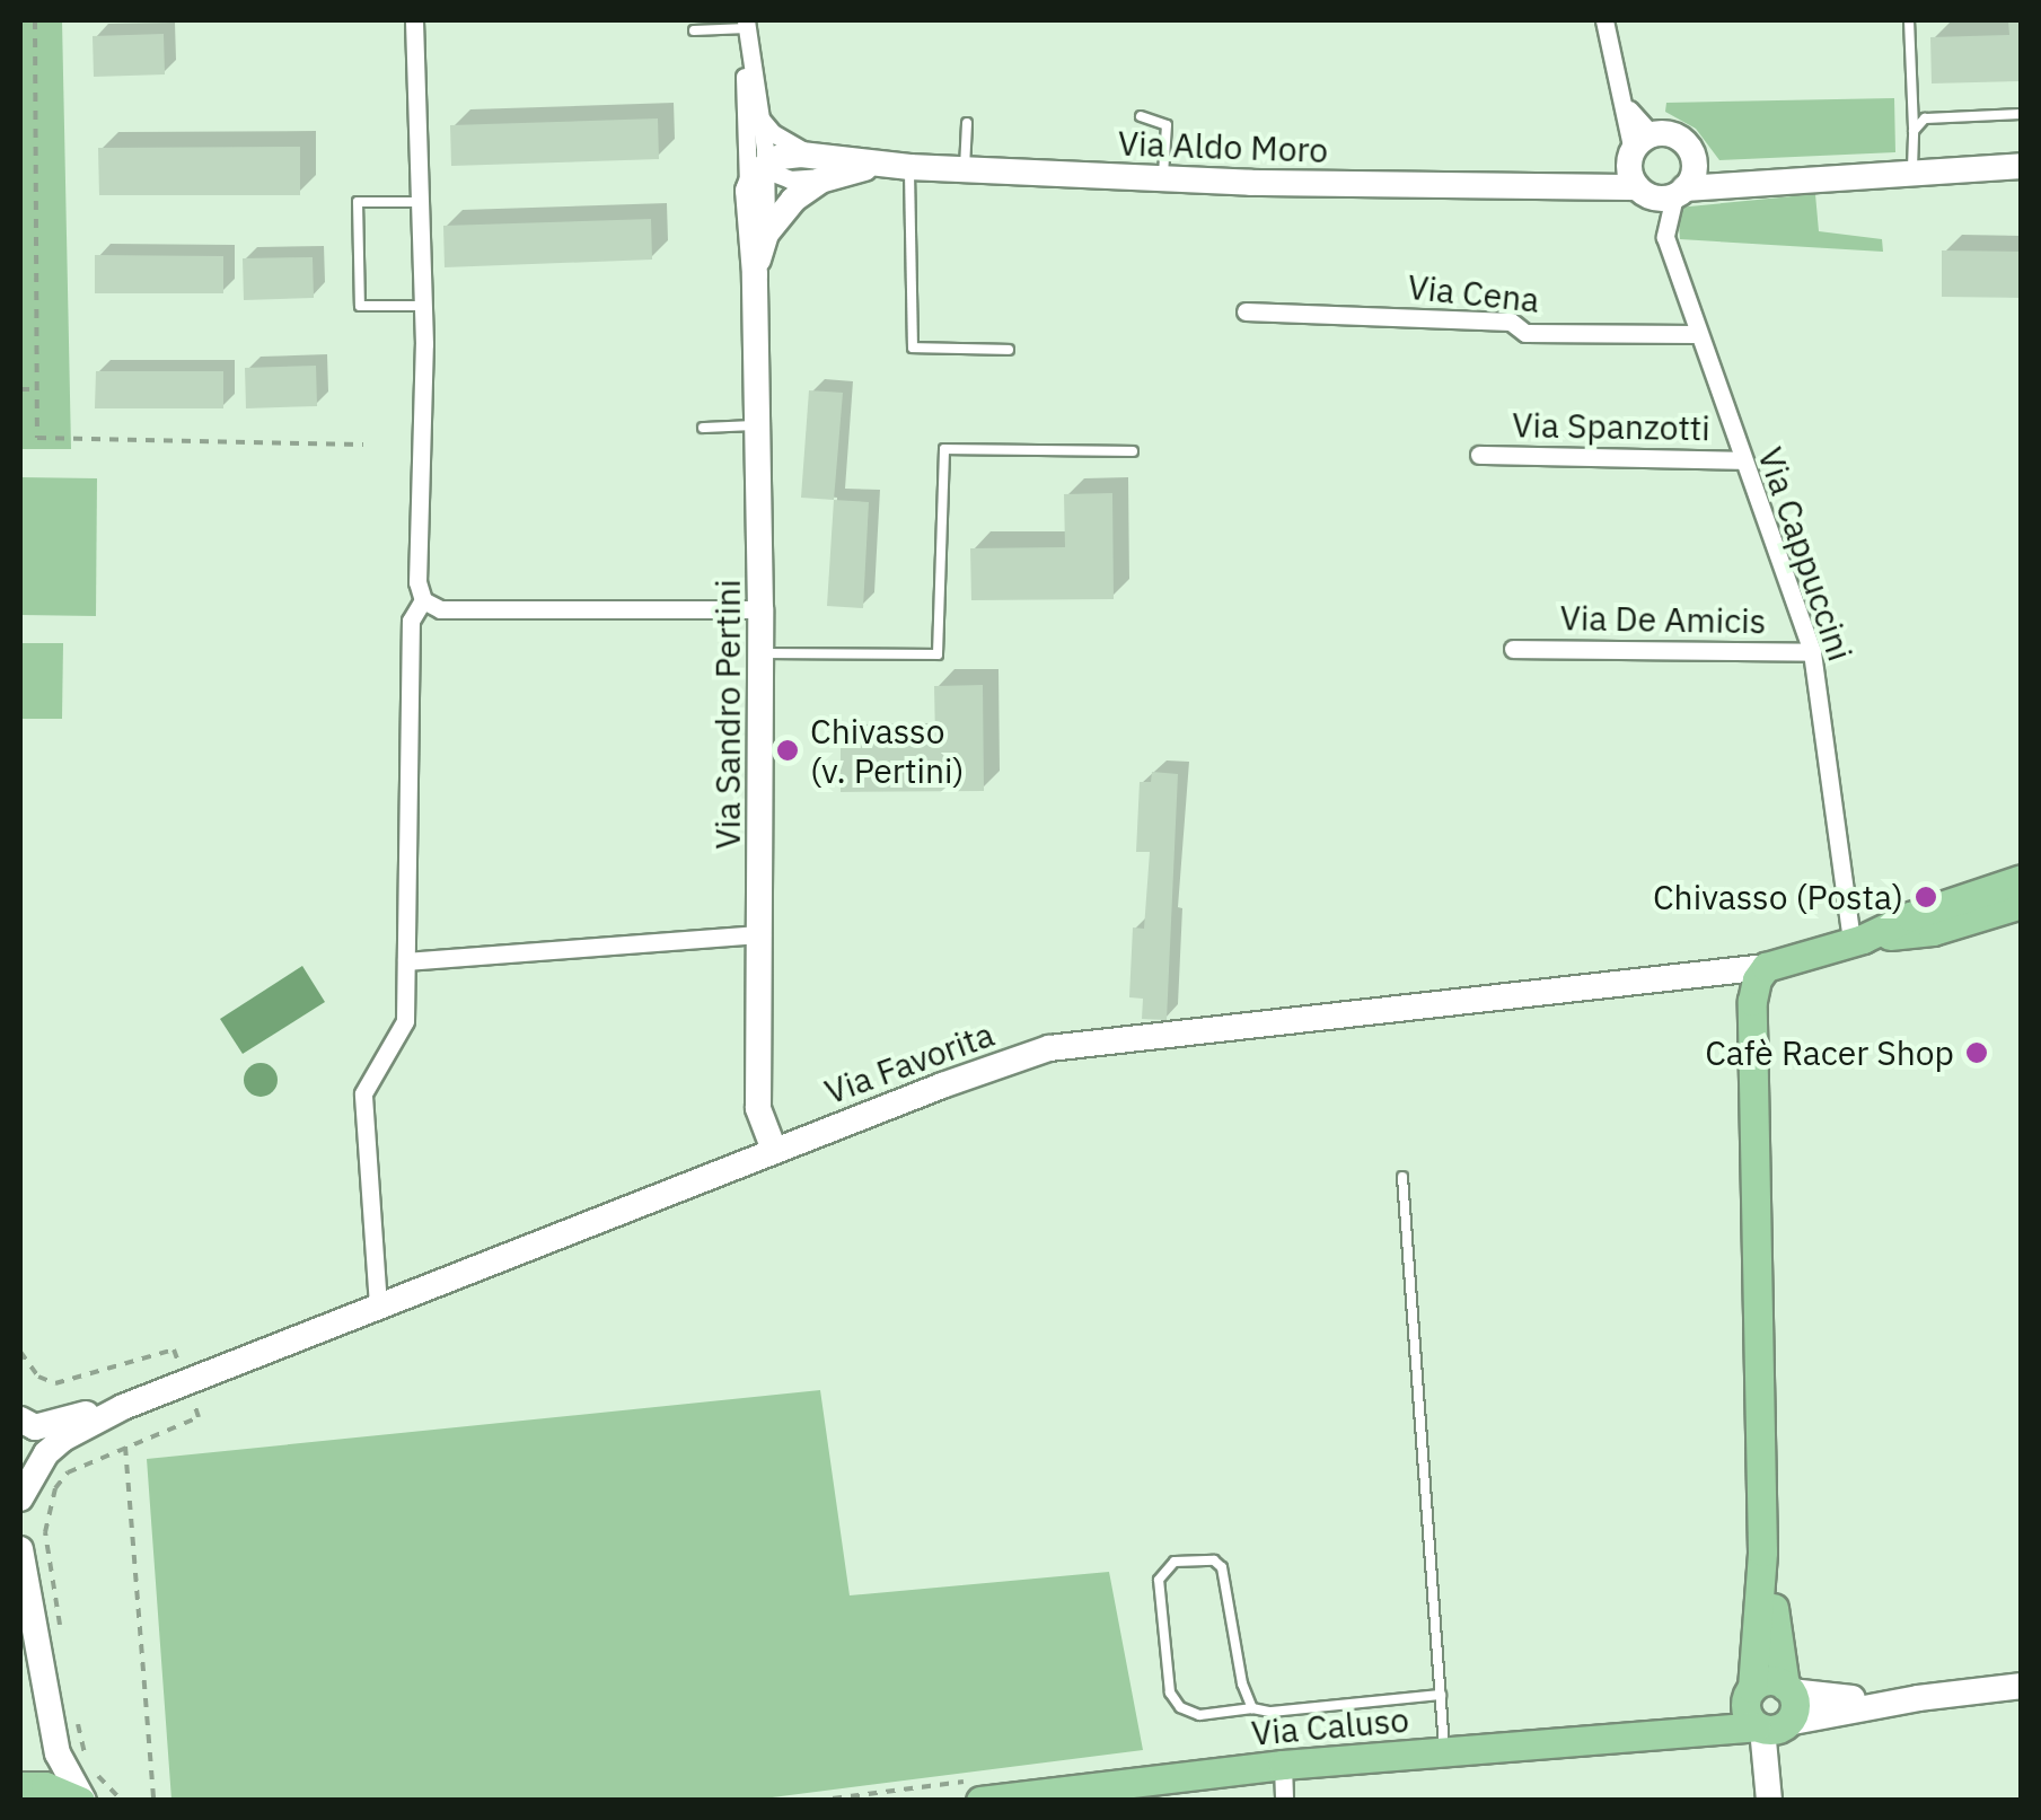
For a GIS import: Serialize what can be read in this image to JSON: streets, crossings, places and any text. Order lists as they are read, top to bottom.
{
  "streets": {
    "main road": ["Via Caluso"],
    "street": [
      "Via Aldo Moro",
      "Via Cena",
      "Via Spanzotti",
      "Via Cappuccini",
      "Via De Amicis",
      "Via Sandro Pertini",
      "Via Favorita"
    ]
  },
  "crossings": [
    ["Via Aldo Moro", "Via Cappuccini"],
    ["Via Cena", "Via Cappuccini"],
    ["Via Spanzotti", "Via Cappuccini"],
    ["Via Cappuccini", "Via De Amicis"],
    ["Via Sandro Pertini", "Via Favorita"]
  ],
  "places": ["Chivasso (v. Pertini)", "Chivasso (Posta)", "Cafè Racer Shop"]
}
